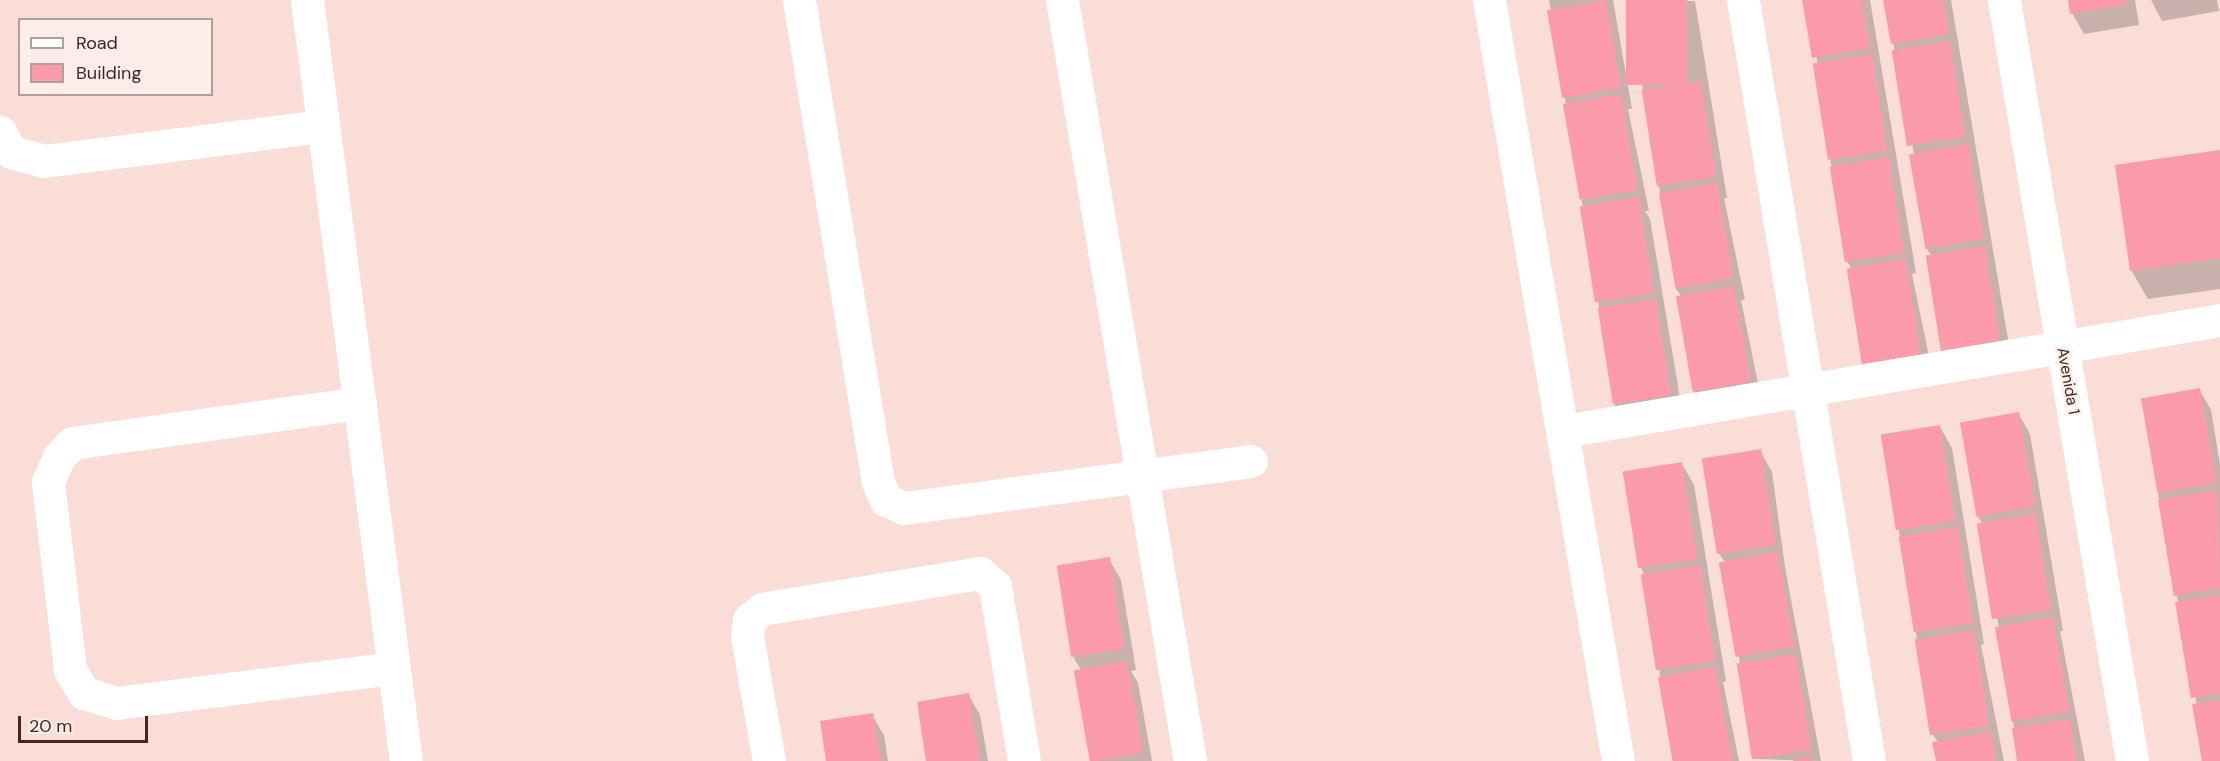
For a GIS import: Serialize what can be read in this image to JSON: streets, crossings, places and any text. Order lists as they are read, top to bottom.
{
  "streets": {
    "street": ["Avenida 1"]
  },
  "legend": ["Road", "Building"],
  "scale_bar": "20 m"
}
